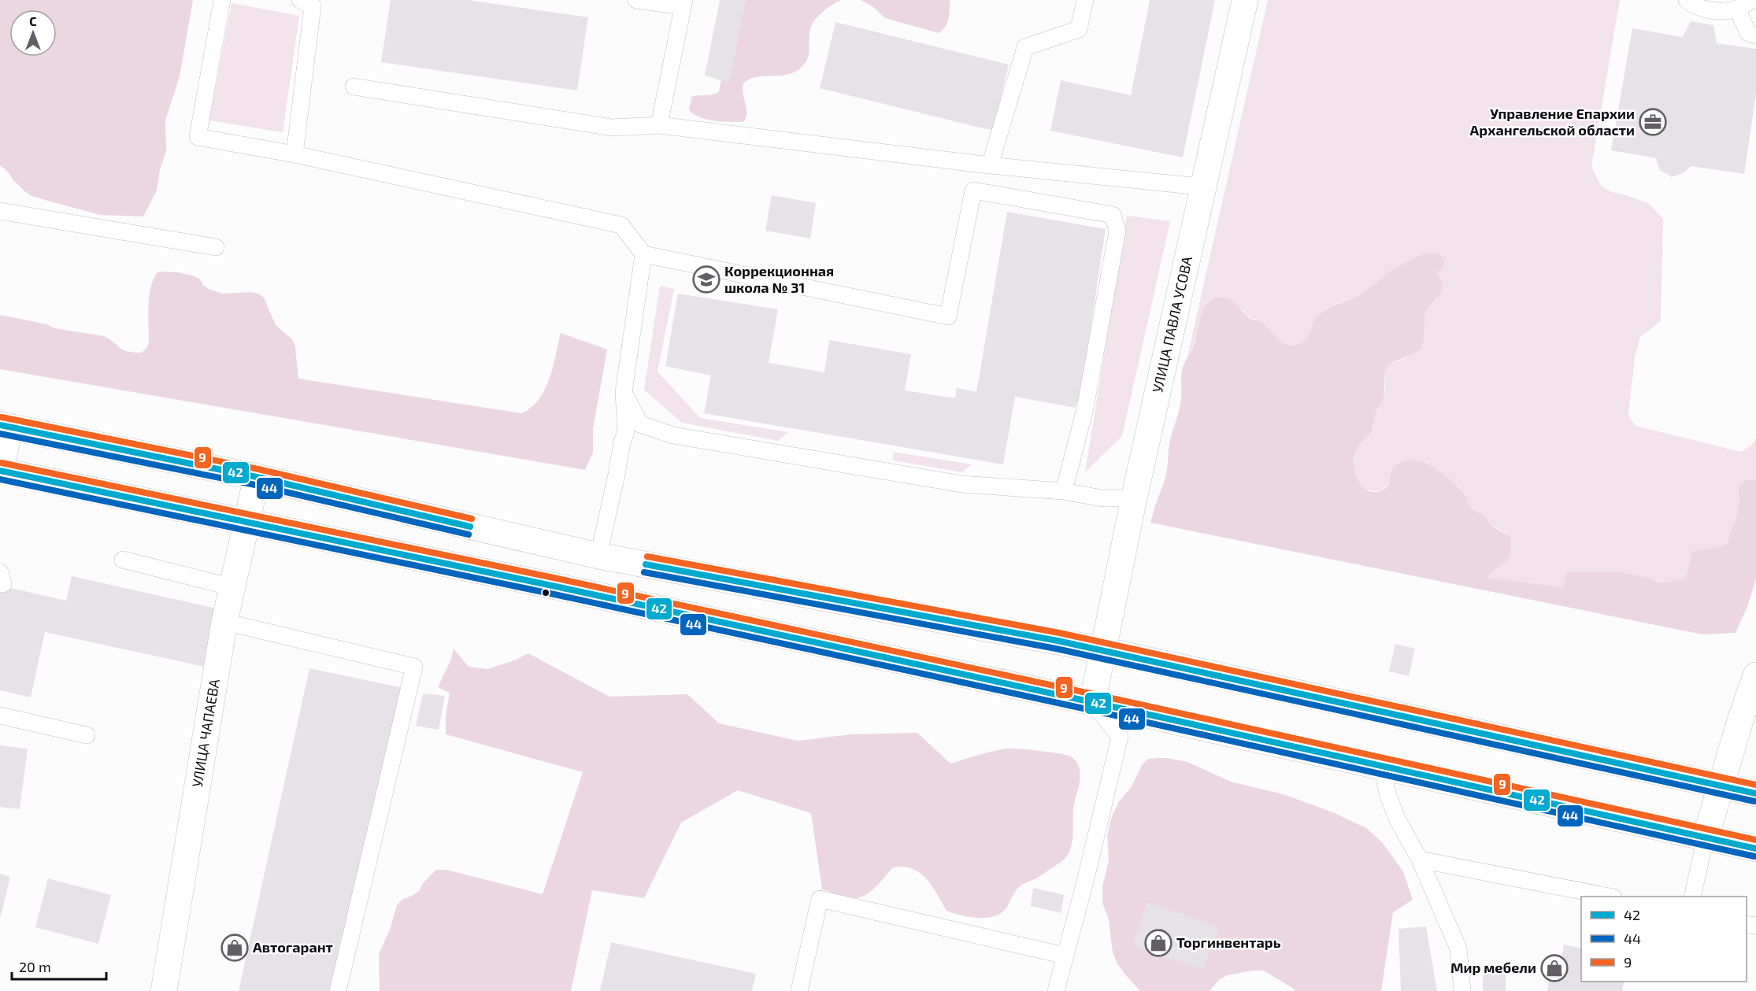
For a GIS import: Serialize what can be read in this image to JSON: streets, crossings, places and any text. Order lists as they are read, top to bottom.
{
  "streets": {
    "main road": ["УЛИЦА ПАВЛА УСОВА", "УЛИЦА ЧАПАЕВА"]
  },
  "places": {
    "office": ["Управление Епархии Архангельской области"],
    "school or university": ["Коррекционная школа № 31"],
    "shop": ["Торгинвентарь", "Автогарант", "Мир мебели"]
  },
  "lines": ["transit line 9", "transit line 42", "transit line 44"],
  "legend": ["42", "44", "9"],
  "scale_bar": "20 m",
  "north": "top"
}
